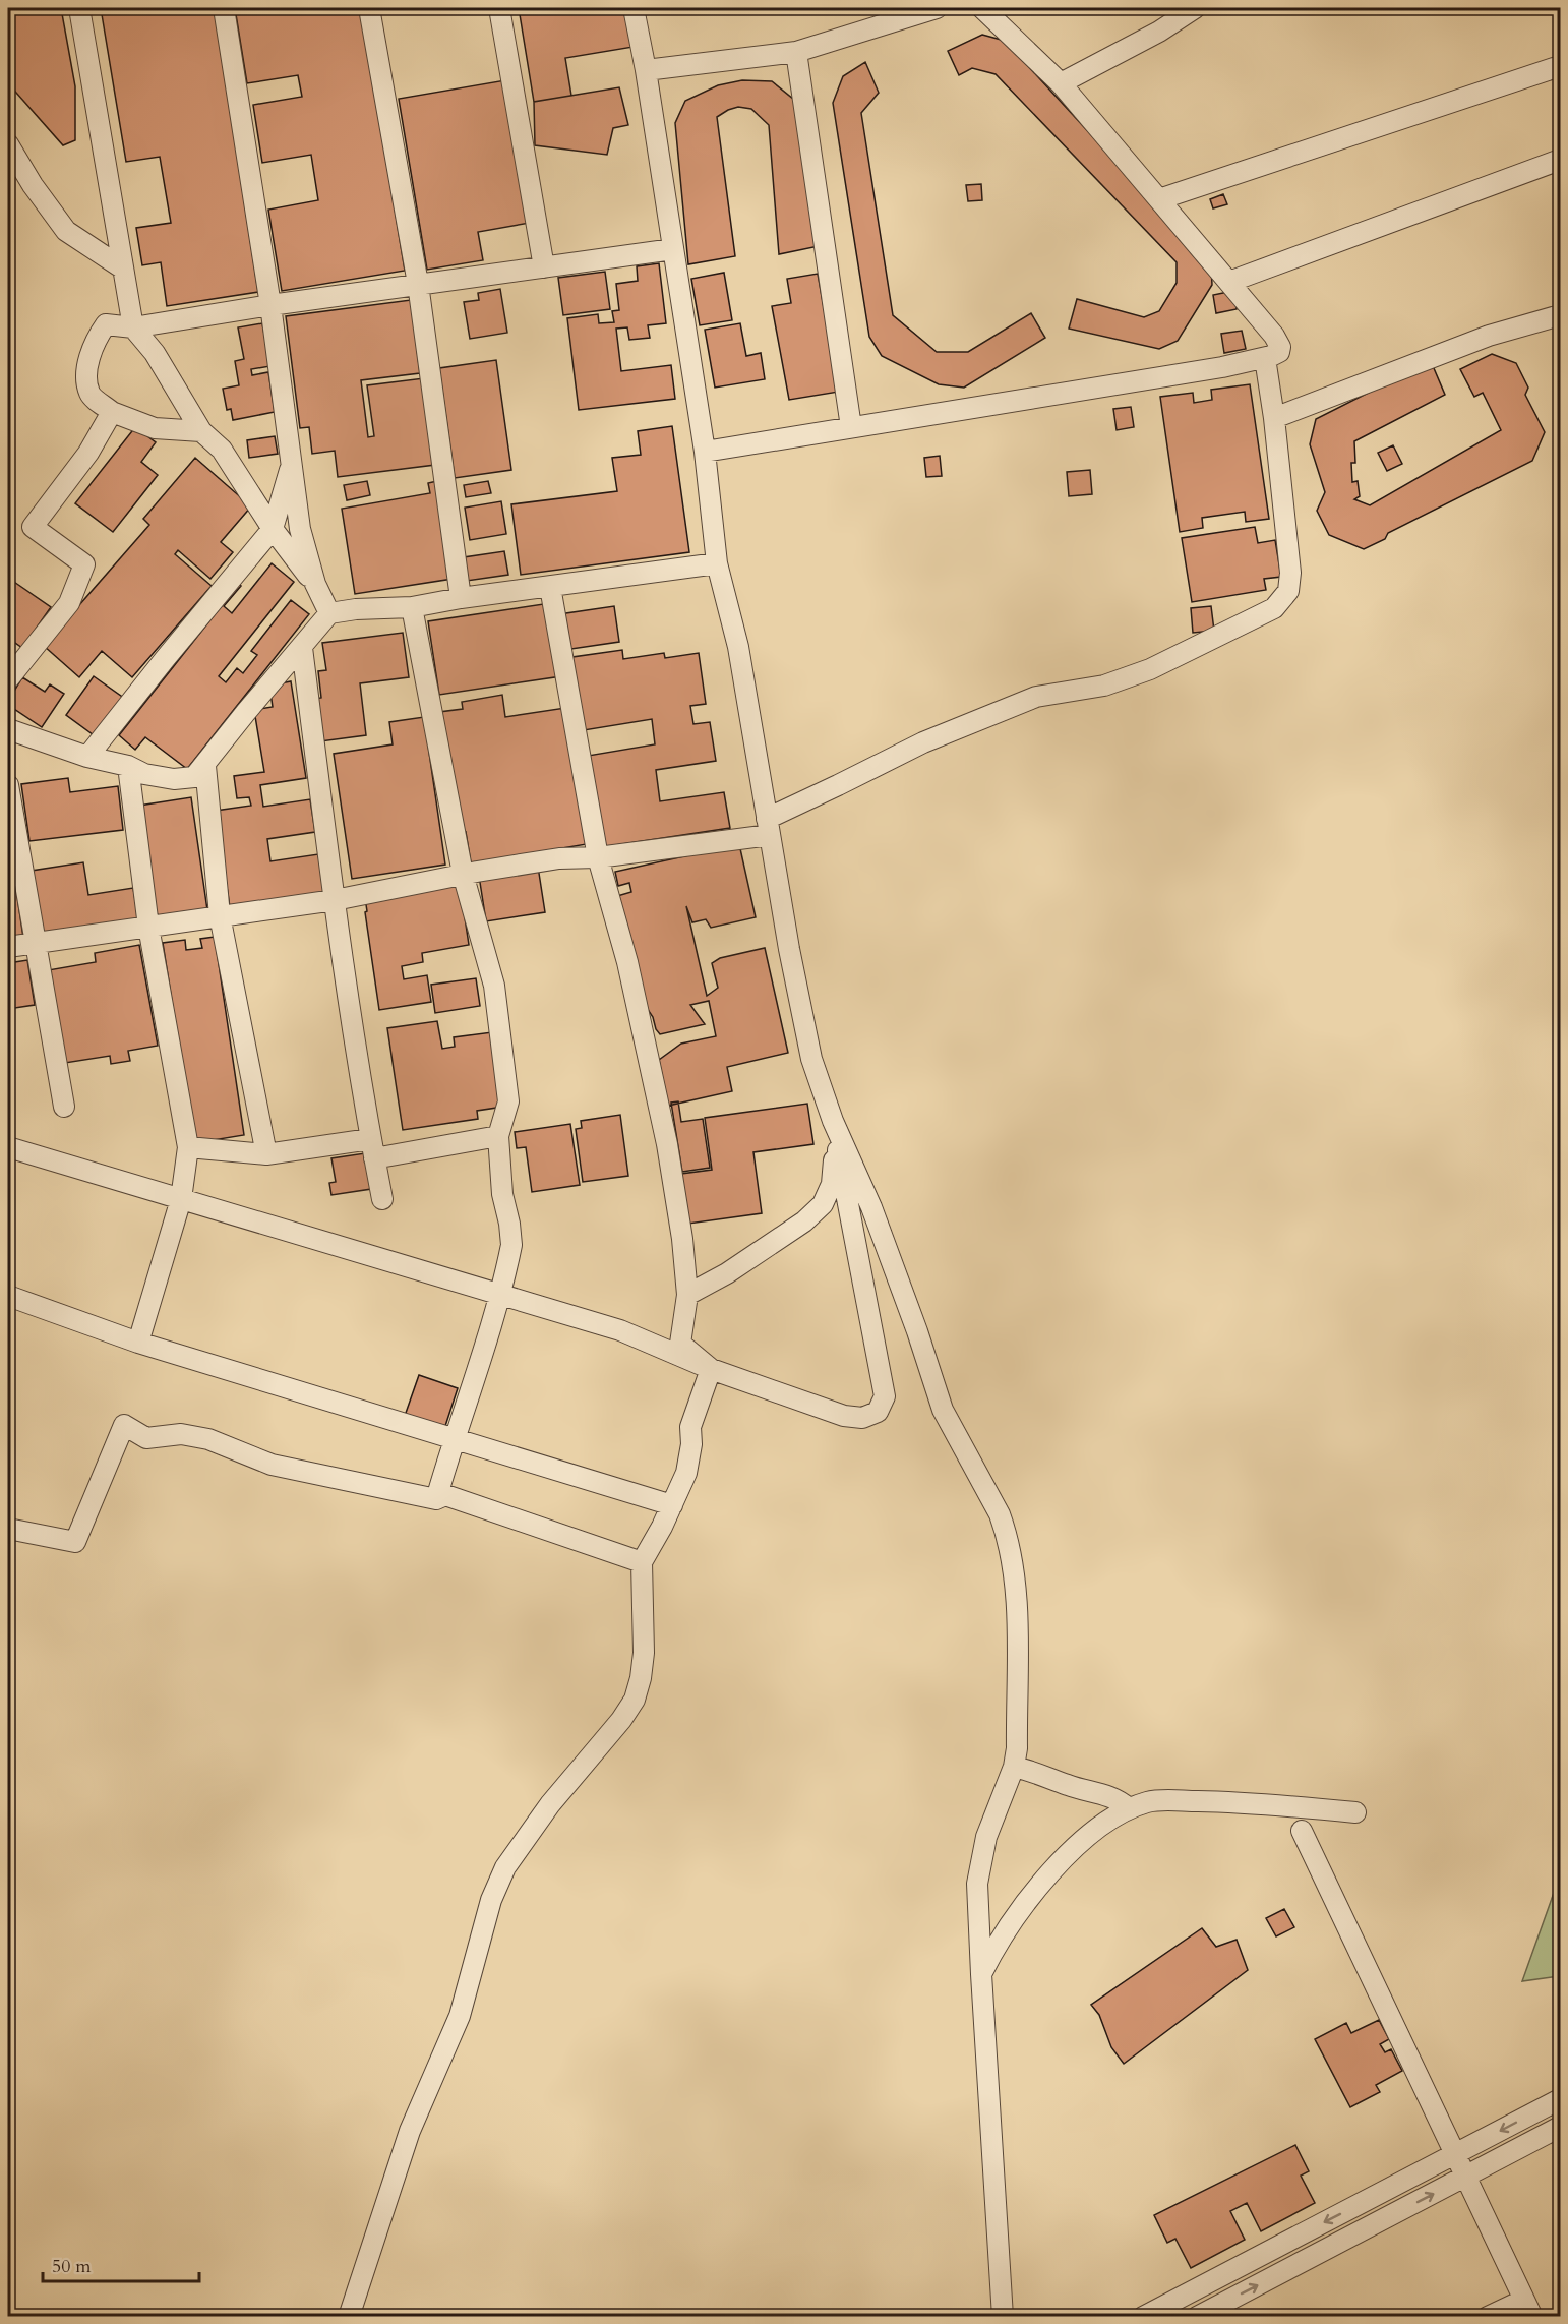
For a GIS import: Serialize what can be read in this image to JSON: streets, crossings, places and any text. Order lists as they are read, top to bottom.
{
  "scale_bar": "50 m"
}
